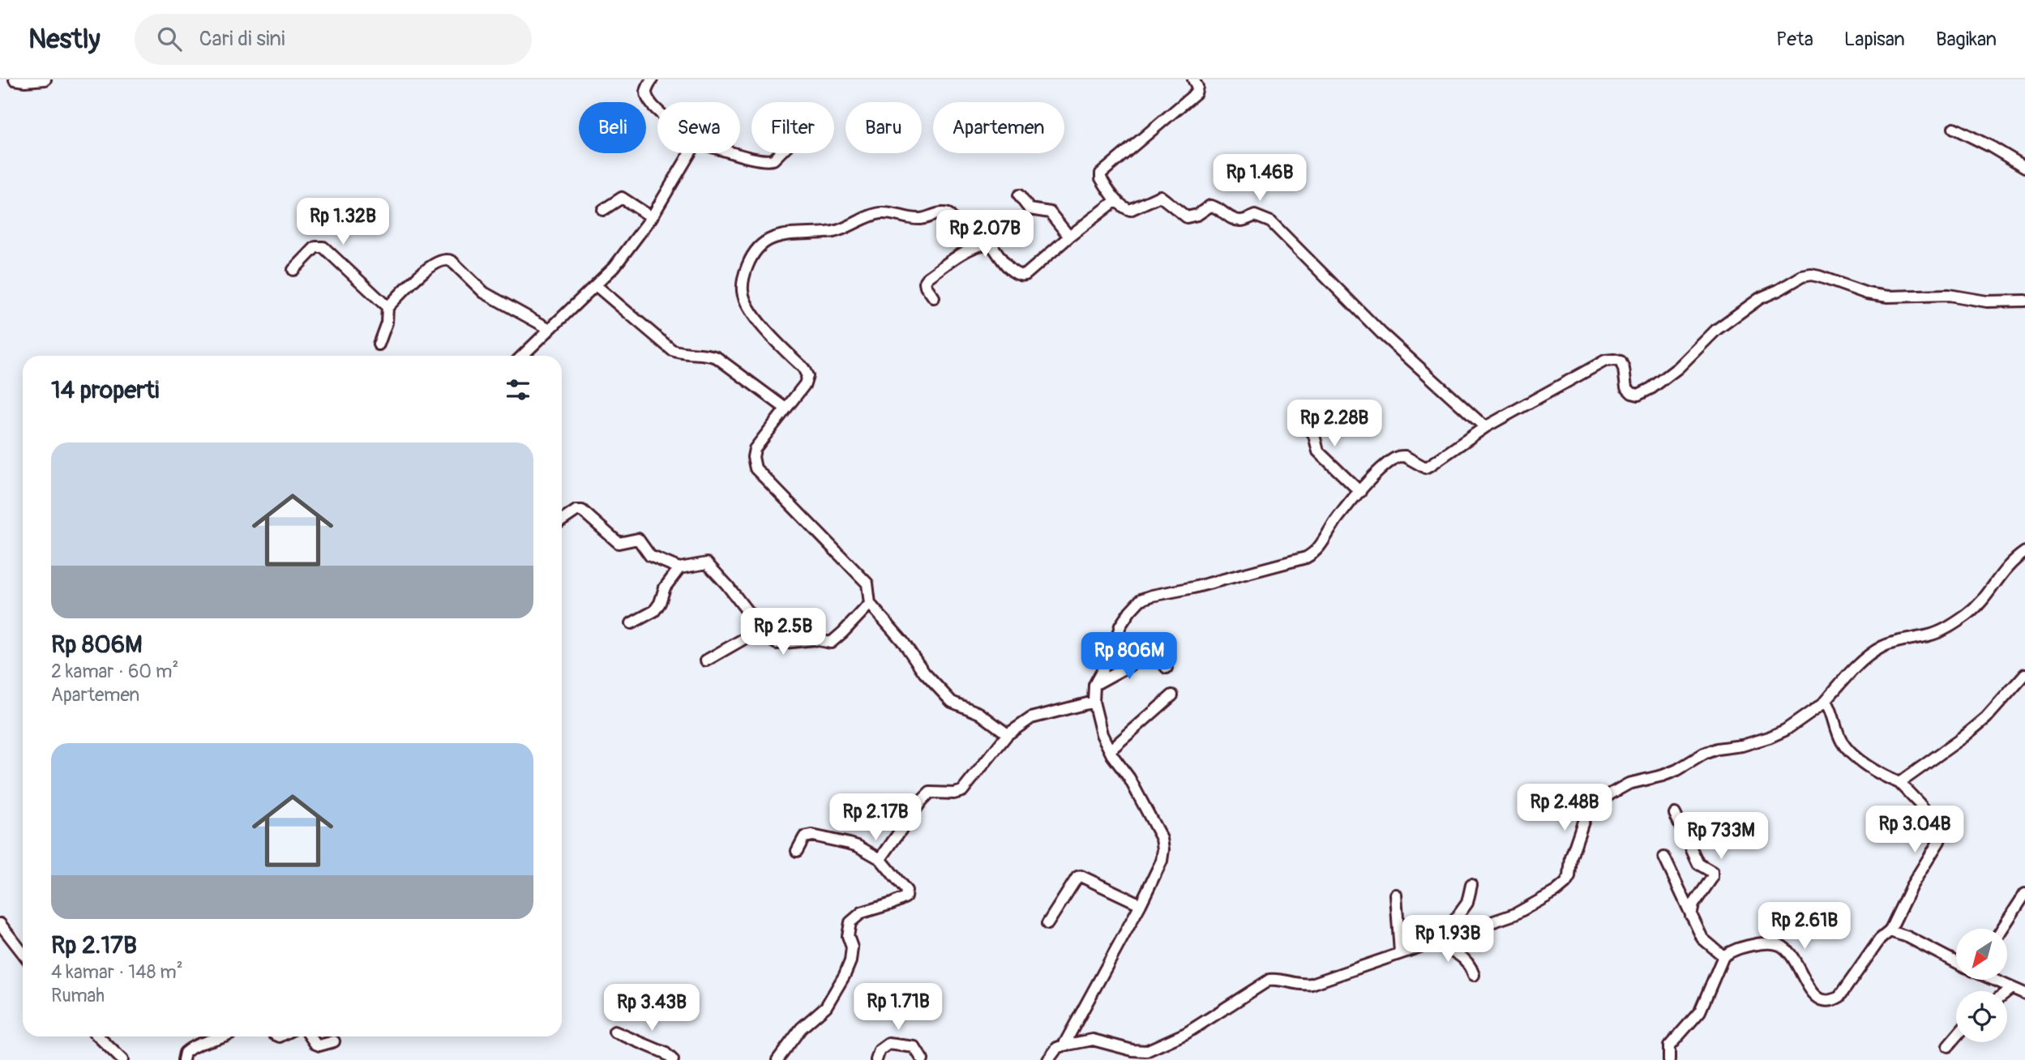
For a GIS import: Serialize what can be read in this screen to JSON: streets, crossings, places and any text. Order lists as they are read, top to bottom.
{
  "north": "bottom left",
  "page": {
    "header": "Nestly",
    "search": "Cari di sini",
    "nav": ["Peta", "Lapisan", "Bagikan"],
    "chip": [
      "Beli",
      "Sewa",
      "Filter",
      "Baru",
      "Apartemen"
    ],
    "price": [
      "Rp 1.46B",
      "Rp 1.32B",
      "Rp 2.07B",
      "Rp 2.28B",
      "Rp 2.5B",
      "Rp 806M",
      "Rp 2.48B",
      "Rp 2.17B",
      "Rp 3.04B",
      "Rp 733M",
      "Rp 2.61B",
      "Rp 1.93B",
      "Rp 1.71B",
      "Rp 3.43B"
    ],
    "heading": "14 properti",
    "list": [
      {
        "name": "Rp 806M",
        "note": "2 kamar · 60 m² · Apartemen"
      },
      {
        "name": "Rp 2.17B",
        "note": "4 kamar · 148 m² · Rumah"
      }
    ]
  }
}
